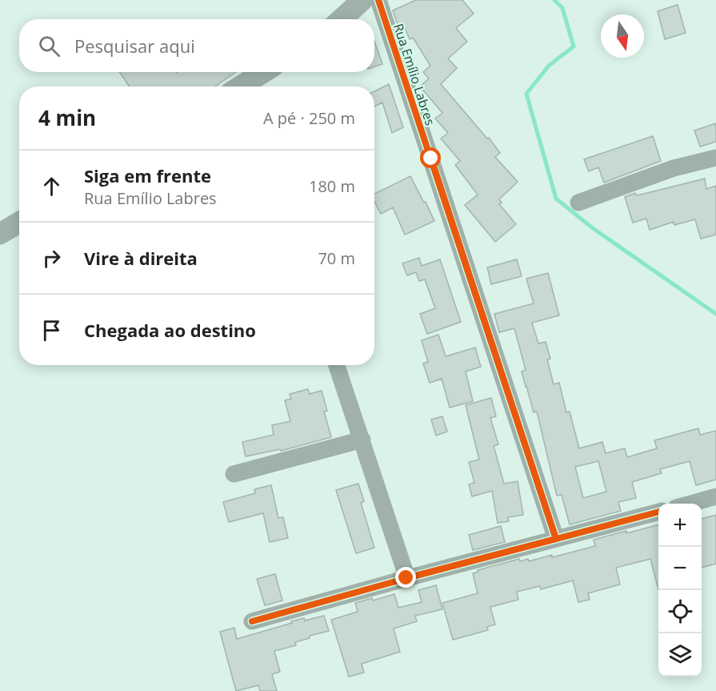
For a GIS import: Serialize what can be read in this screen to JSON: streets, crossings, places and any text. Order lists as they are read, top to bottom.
{
  "streets": {
    "street": ["Rua Emílio Labres"]
  },
  "north": "bottom",
  "page": {
    "search": "Pesquisar aqui",
    "heading": ["4 min", "A pé · 250 m"],
    "list": [
      ["Siga em frente", "Rua Emílio Labres", "180 m"],
      ["Vire à direita", "70 m"],
      "Chegada ao destino"
    ],
    "map_buttons": ["+", "−"]
  }
}
